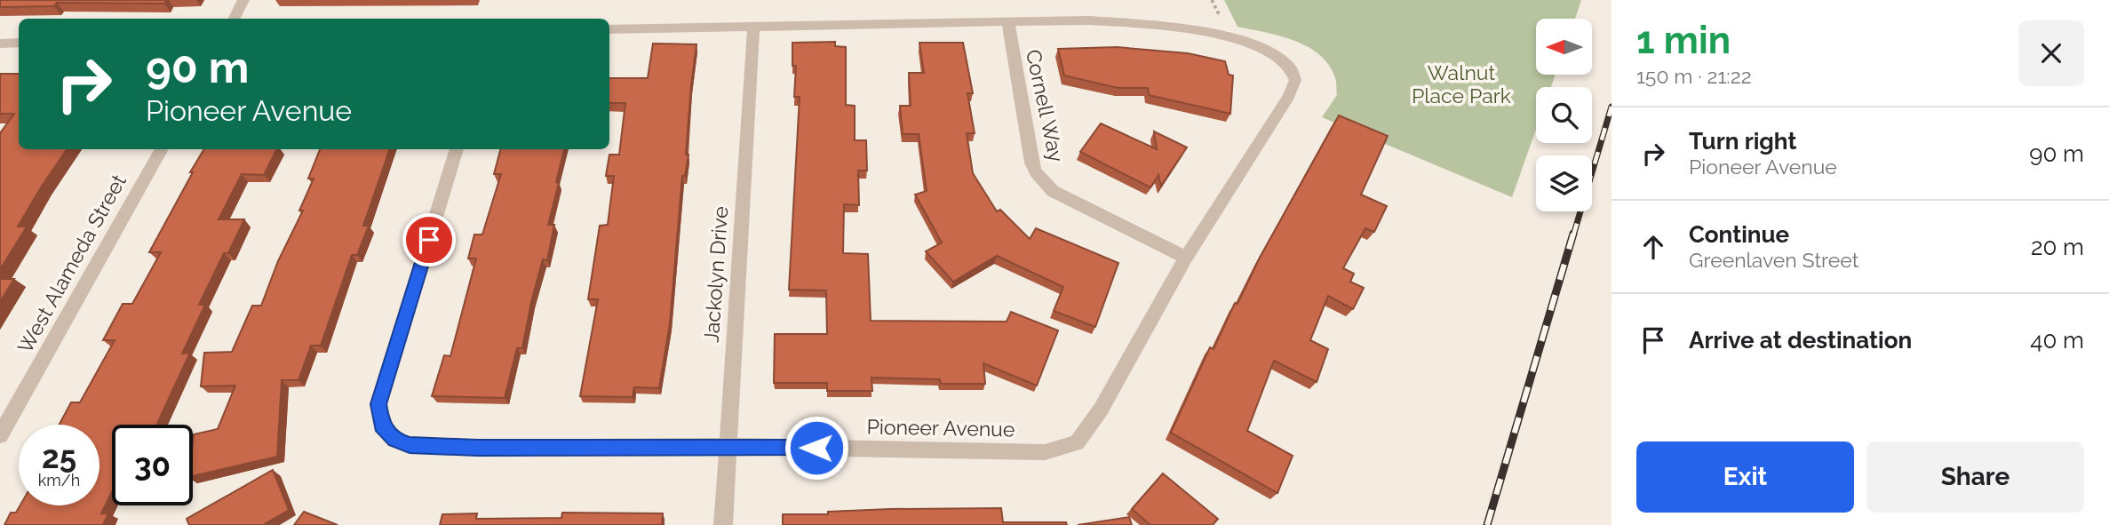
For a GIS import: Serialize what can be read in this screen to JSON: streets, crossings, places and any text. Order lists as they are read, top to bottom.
{
  "streets": {
    "street": [
      "Cornell Way",
      "West Alameda Street",
      "Jackolyn Drive",
      "Pioneer Avenue"
    ]
  },
  "crossings": [
    ["Cornell Way", "Pioneer Avenue"],
    ["Jackolyn Drive", "Pioneer Avenue"]
  ],
  "parks": ["Walnut Place Park"],
  "north": "left",
  "page": {
    "heading": ["1 min", "150 m · 21:22"],
    "turn": ["90 m", "Pioneer Avenue"],
    "list": [
      {
        "name": "Turn right",
        "note": "Pioneer Avenue",
        "value": "90 m"
      },
      {
        "name": "Continue",
        "note": "Greenlaven Street",
        "value": "20 m"
      },
      {
        "name": "Arrive at destination",
        "value": "40 m"
      }
    ],
    "speed": "25 km/h",
    "limit": "30",
    "buttons": ["Exit", "Share"]
  }
}
